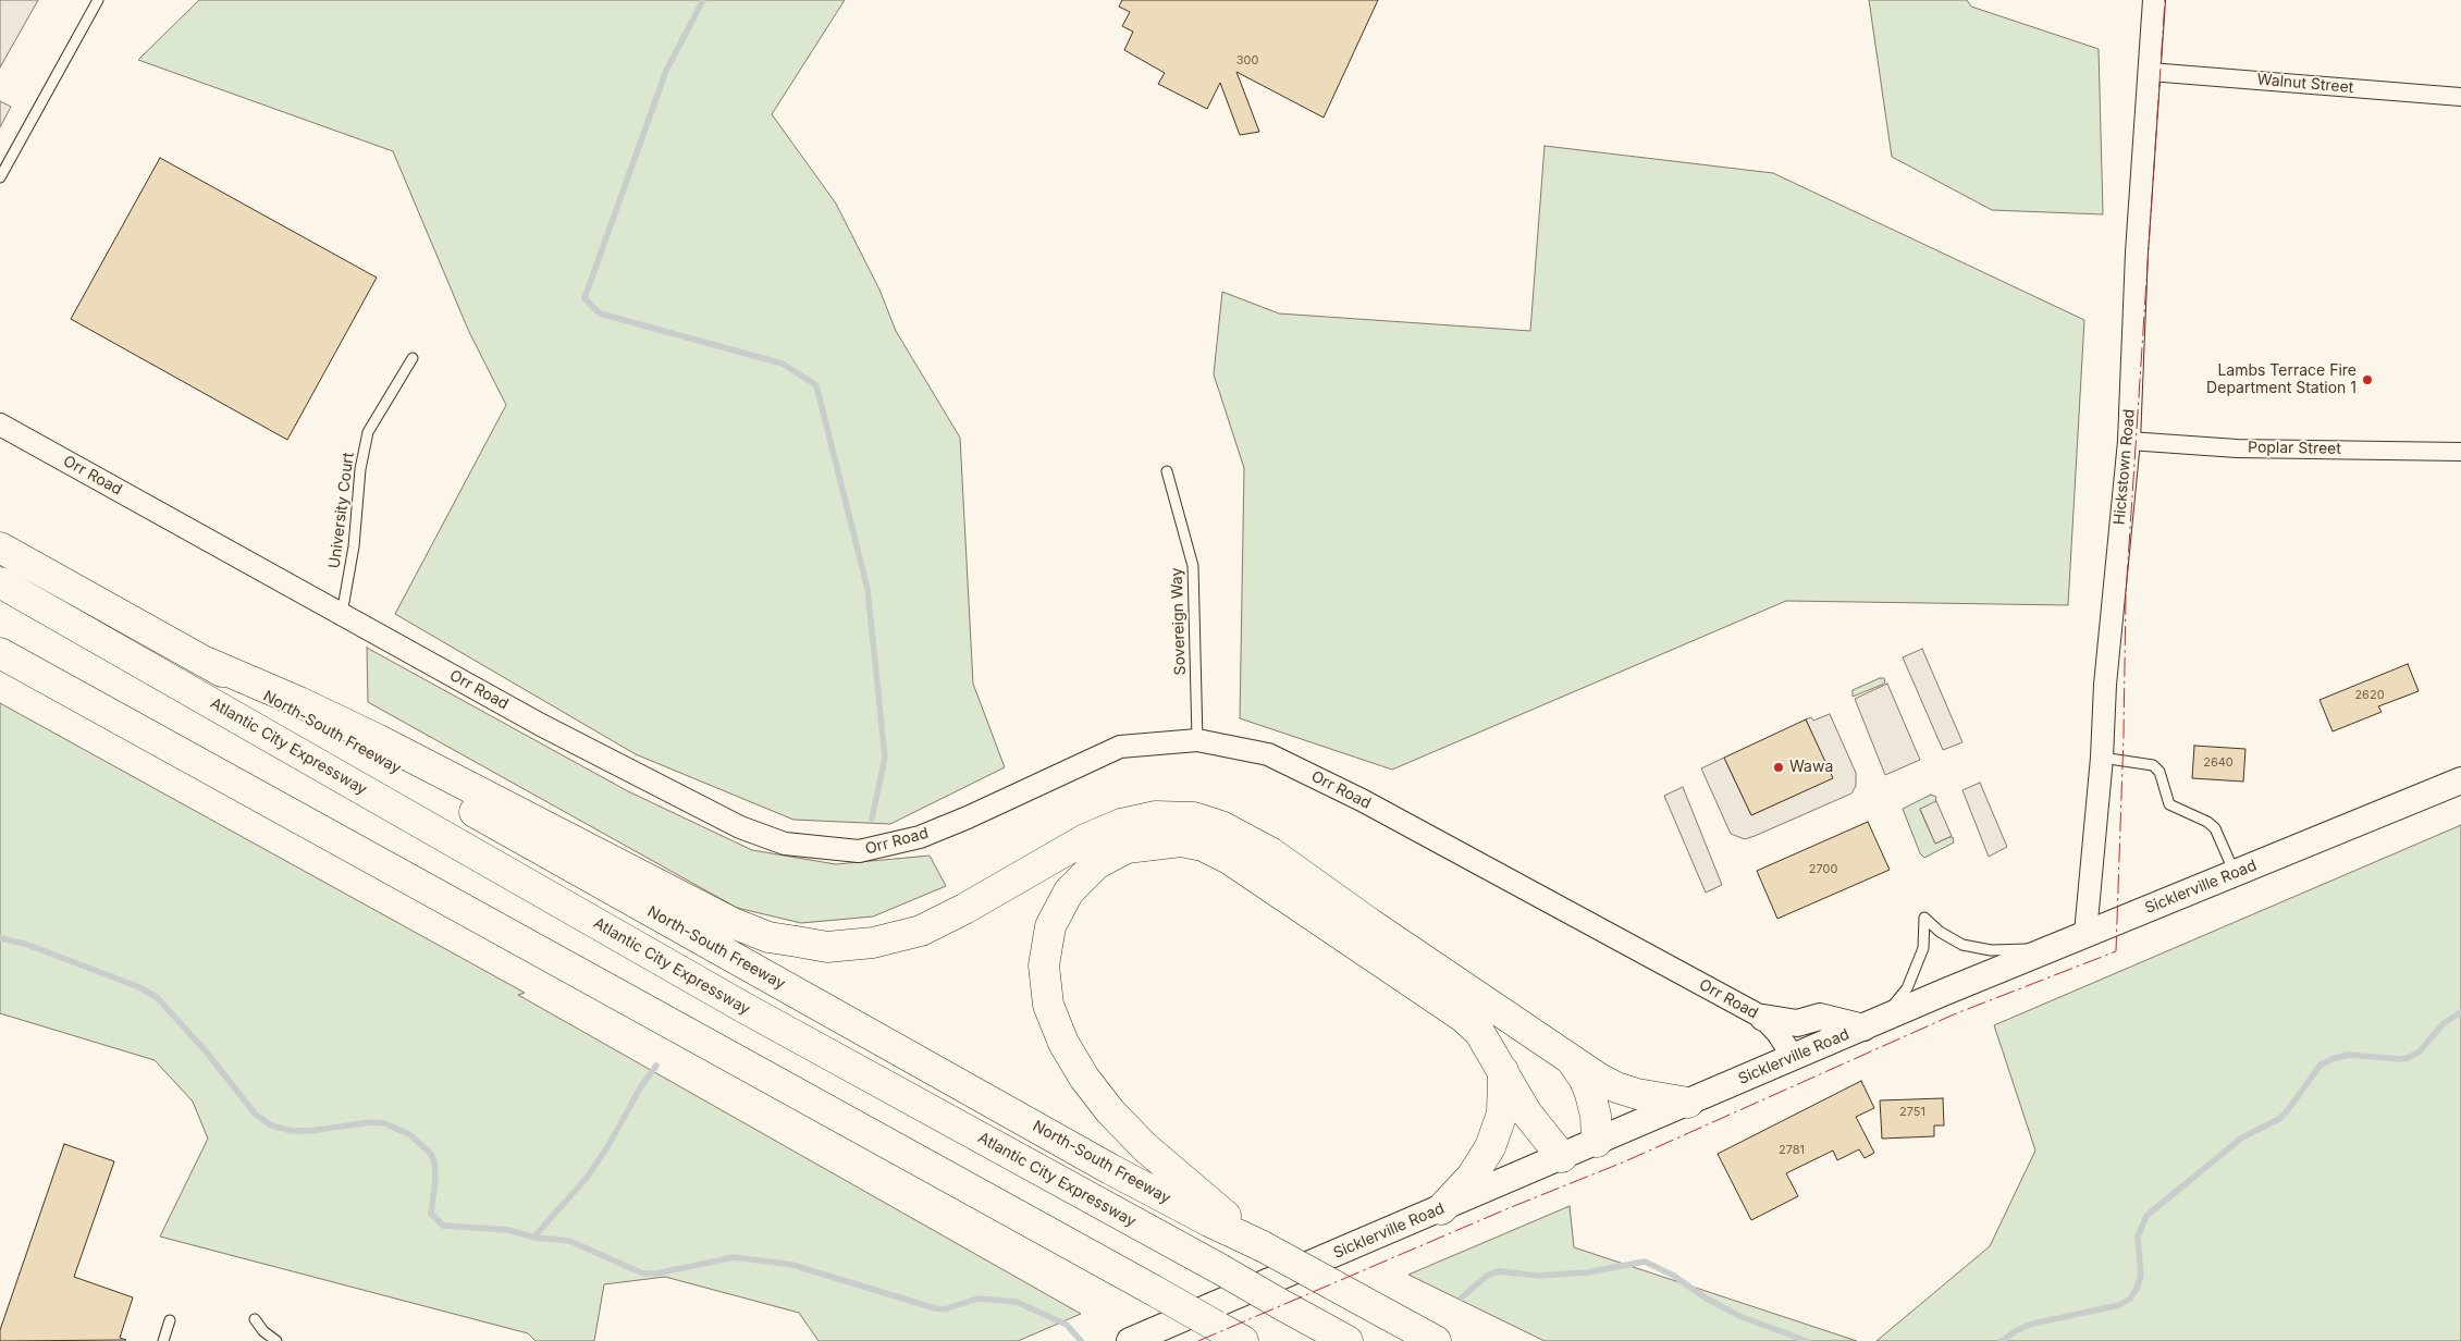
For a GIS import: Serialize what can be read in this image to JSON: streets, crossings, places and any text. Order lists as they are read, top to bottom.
{
  "streets": {
    "highway": ["North-South Freeway", "Atlantic City Expressway"],
    "main road": ["Sicklerville Road"],
    "street": [
      "Walnut Street",
      "Poplar Street",
      "Hickstown Road",
      "Orr Road"
    ],
    "lane": ["University Court", "Sovereign Way"]
  },
  "crossings": [
    ["Walnut Street", "Hickstown Road"],
    ["Poplar Street", "Hickstown Road"],
    ["Hickstown Road", "Sicklerville Road"],
    ["Orr Road", "University Court"],
    ["Orr Road", "Sovereign Way"],
    ["Orr Road", "Sicklerville Road"]
  ],
  "places": ["Lambs Terrace Fire Department Station 1", "Wawa"],
  "house_numbers": [
    "300",
    "2620",
    "2640",
    "2700",
    "2751",
    "2781"
  ]
}
